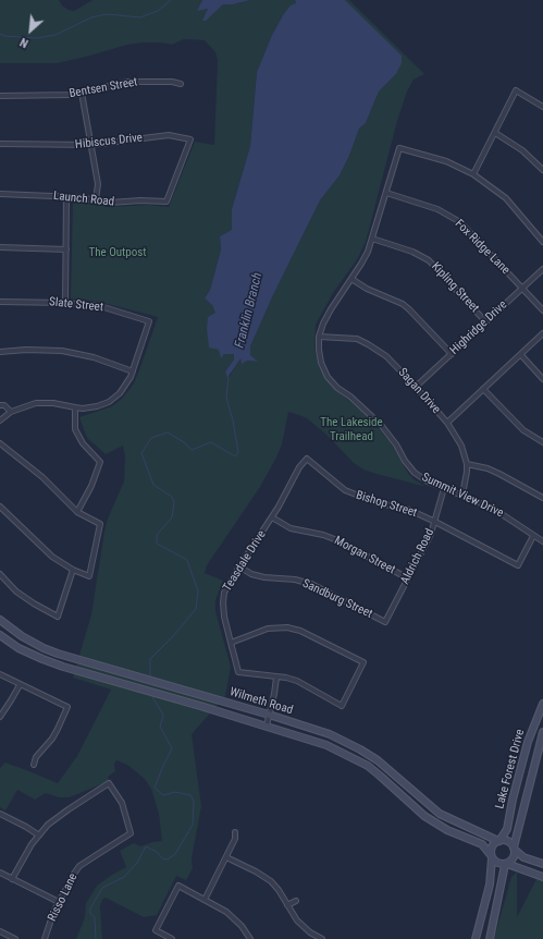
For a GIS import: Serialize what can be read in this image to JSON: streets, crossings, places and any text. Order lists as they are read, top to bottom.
{
  "streets": {
    "street": [
      "Bentsen Street",
      "Hibiscus Drive",
      "Launch Road",
      "Fox Ridge Lane",
      "Kipling Street",
      "Slate Street",
      "Highridge Drive",
      "Sagan Drive",
      "Summit View Drive",
      "Bishop Street",
      "Morgan Street",
      "Aldrich Road",
      "Teasdale Drive",
      "Sandburg Street",
      "Wilmeth Road",
      "Lake Forest Drive",
      "Risso Lane"
    ]
  },
  "crossings": [
    ["Hibiscus Drive", "Launch Road"],
    ["Fox Ridge Lane", "Highridge Drive"],
    ["Fox Ridge Lane", "Summit View Drive"],
    ["Kipling Street", "Highridge Drive"],
    ["Kipling Street", "Summit View Drive"],
    ["Highridge Drive", "Sagan Drive"],
    ["Sagan Drive", "Summit View Drive"],
    ["Summit View Drive", "Bishop Street"],
    ["Summit View Drive", "Aldrich Road"],
    ["Bishop Street", "Aldrich Road"],
    ["Bishop Street", "Teasdale Drive"],
    ["Morgan Street", "Aldrich Road"],
    ["Morgan Street", "Teasdale Drive"],
    ["Aldrich Road", "Sandburg Street"],
    ["Teasdale Drive", "Sandburg Street"],
    ["Wilmeth Road", "Lake Forest Drive"]
  ],
  "water": ["Franklin Branch"],
  "parks": ["The Outpost", "The Lakeside Trailhead"],
  "north": "bottom left"
}
